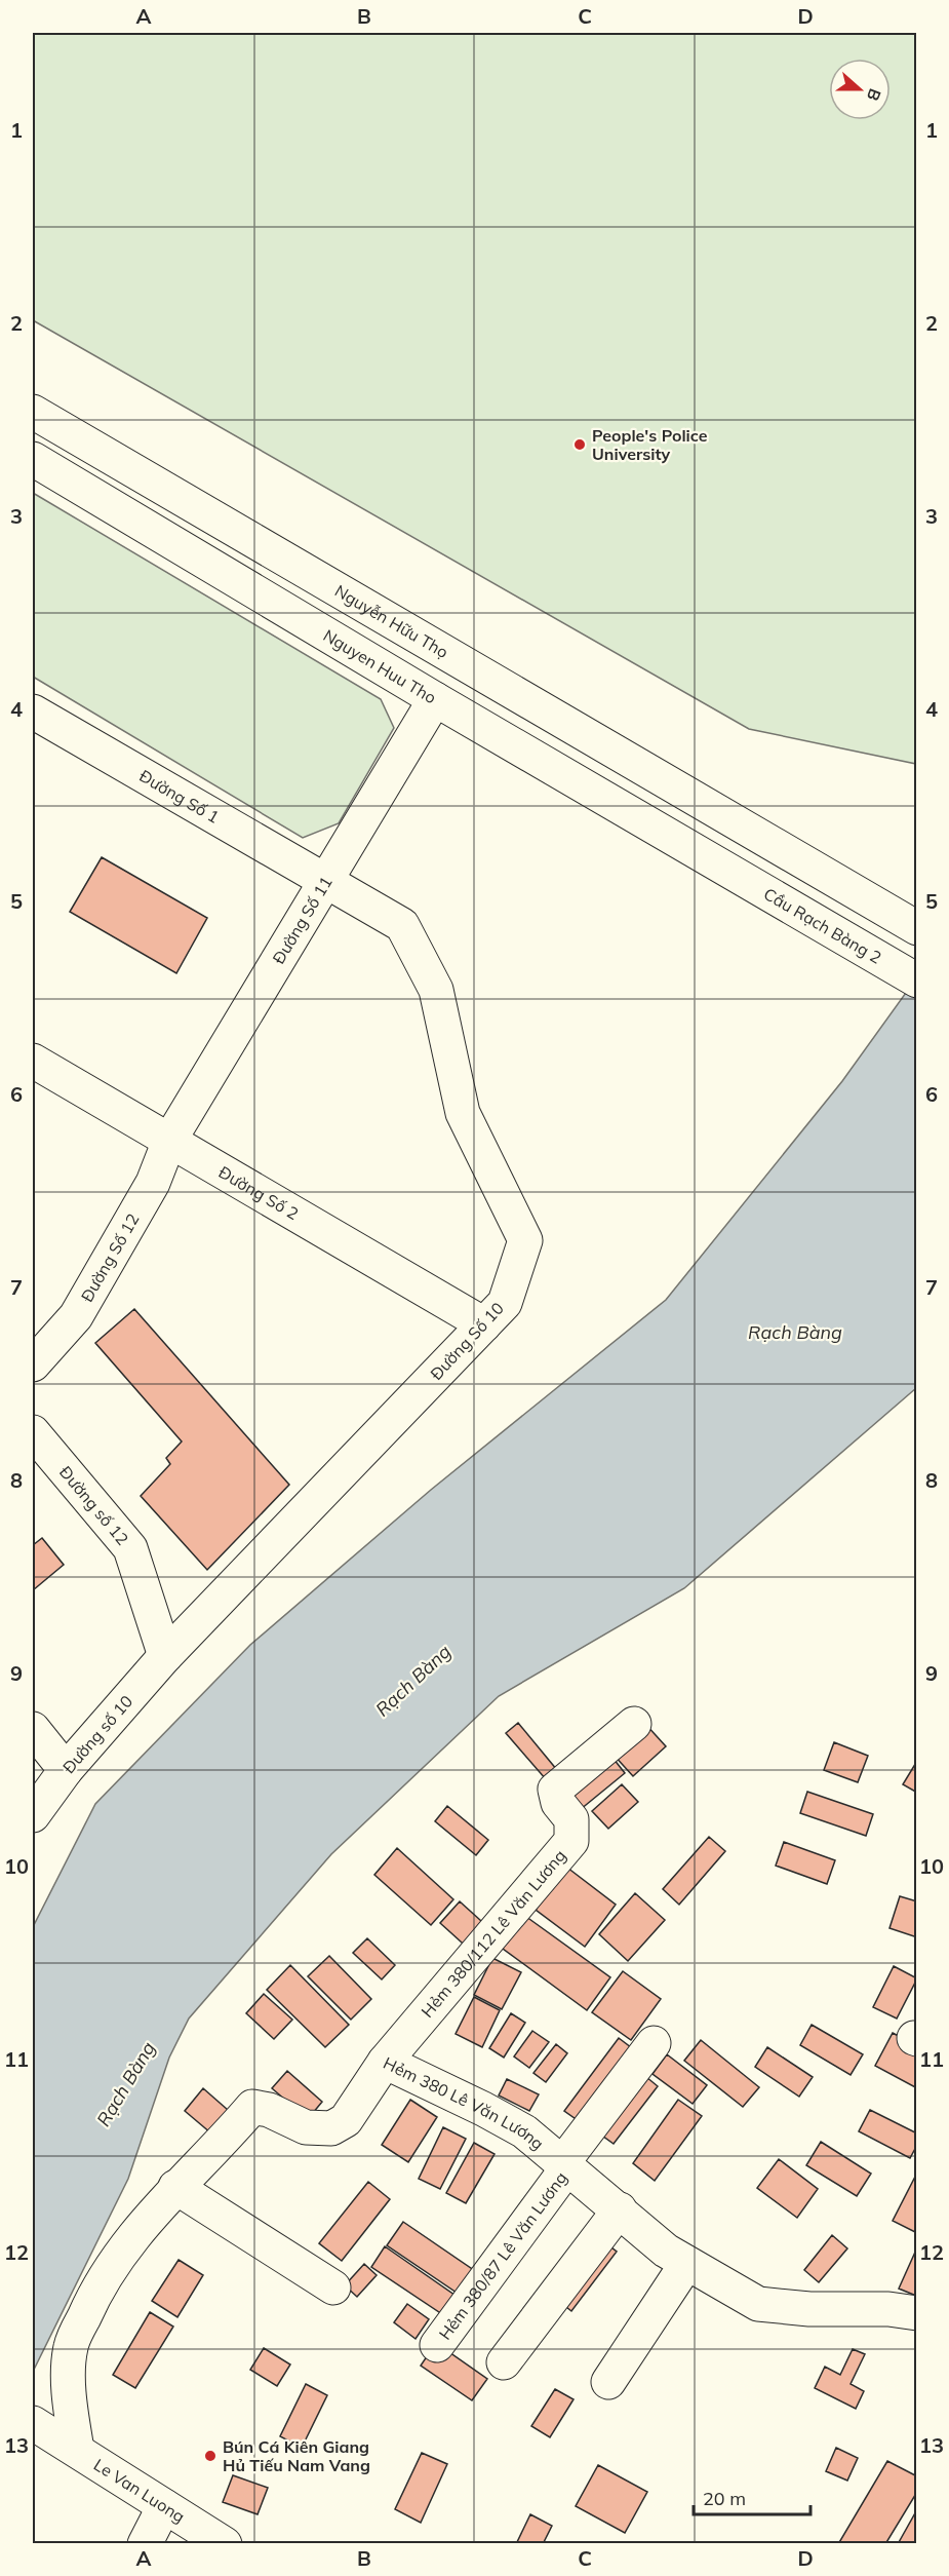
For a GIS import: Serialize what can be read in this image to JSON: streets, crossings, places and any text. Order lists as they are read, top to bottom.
{
  "streets": {
    "street": [
      "Nguyễn Hữu Thọ",
      "Nguyen Huu Tho",
      "Đường Số 1",
      "Đường Số 11",
      "Cầu Rạch Bàng 2",
      "Đường Số 2",
      "Đường Số 12",
      "Đường Số 10",
      "Đường số 12",
      "Đường số 10",
      "Hẻm 380/112 Lê Văn Lương",
      "Hẻm 380 Lê Văn Lương",
      "Hẻm 380/87 Lê Văn Lương",
      "Le Van Luong"
    ]
  },
  "crossings": [
    ["Nguyen Huu Tho", "Đường Số 11"],
    ["Nguyen Huu Tho", "Cầu Rạch Bàng 2"],
    ["Đường Số 1", "Đường Số 11"],
    ["Đường Số 1", "Đường Số 10"],
    ["Đường Số 11", "Đường Số 2"],
    ["Đường Số 11", "Đường Số 12"],
    ["Đường Số 11", "Đường Số 10"],
    ["Đường Số 2", "Đường Số 12"],
    ["Đường Số 2", "Đường Số 10"],
    ["Đường Số 10", "Đường số 12"],
    ["Đường Số 10", "Đường số 10"],
    ["Đường số 12", "Đường số 10"],
    ["Hẻm 380/112 Lê Văn Lương", "Hẻm 380 Lê Văn Lương"],
    ["Hẻm 380 Lê Văn Lương", "Hẻm 380/87 Lê Văn Lương"],
    ["Hẻm 380 Lê Văn Lương", "Le Van Luong"]
  ],
  "water": ["Rạch Bàng"],
  "places": ["People's Police University", "Bún Cá Kiên Giang Hủ Tiếu Nam Vang"],
  "scale_bar": "20 m",
  "north": "right",
  "grid": {
    "columns": [
      "A",
      "B",
      "C",
      "D"
    ],
    "rows": [
      "1",
      "2",
      "3",
      "4",
      "5",
      "6",
      "7",
      "8",
      "9",
      "10",
      "11",
      "12",
      "13"
    ]
  }
}
